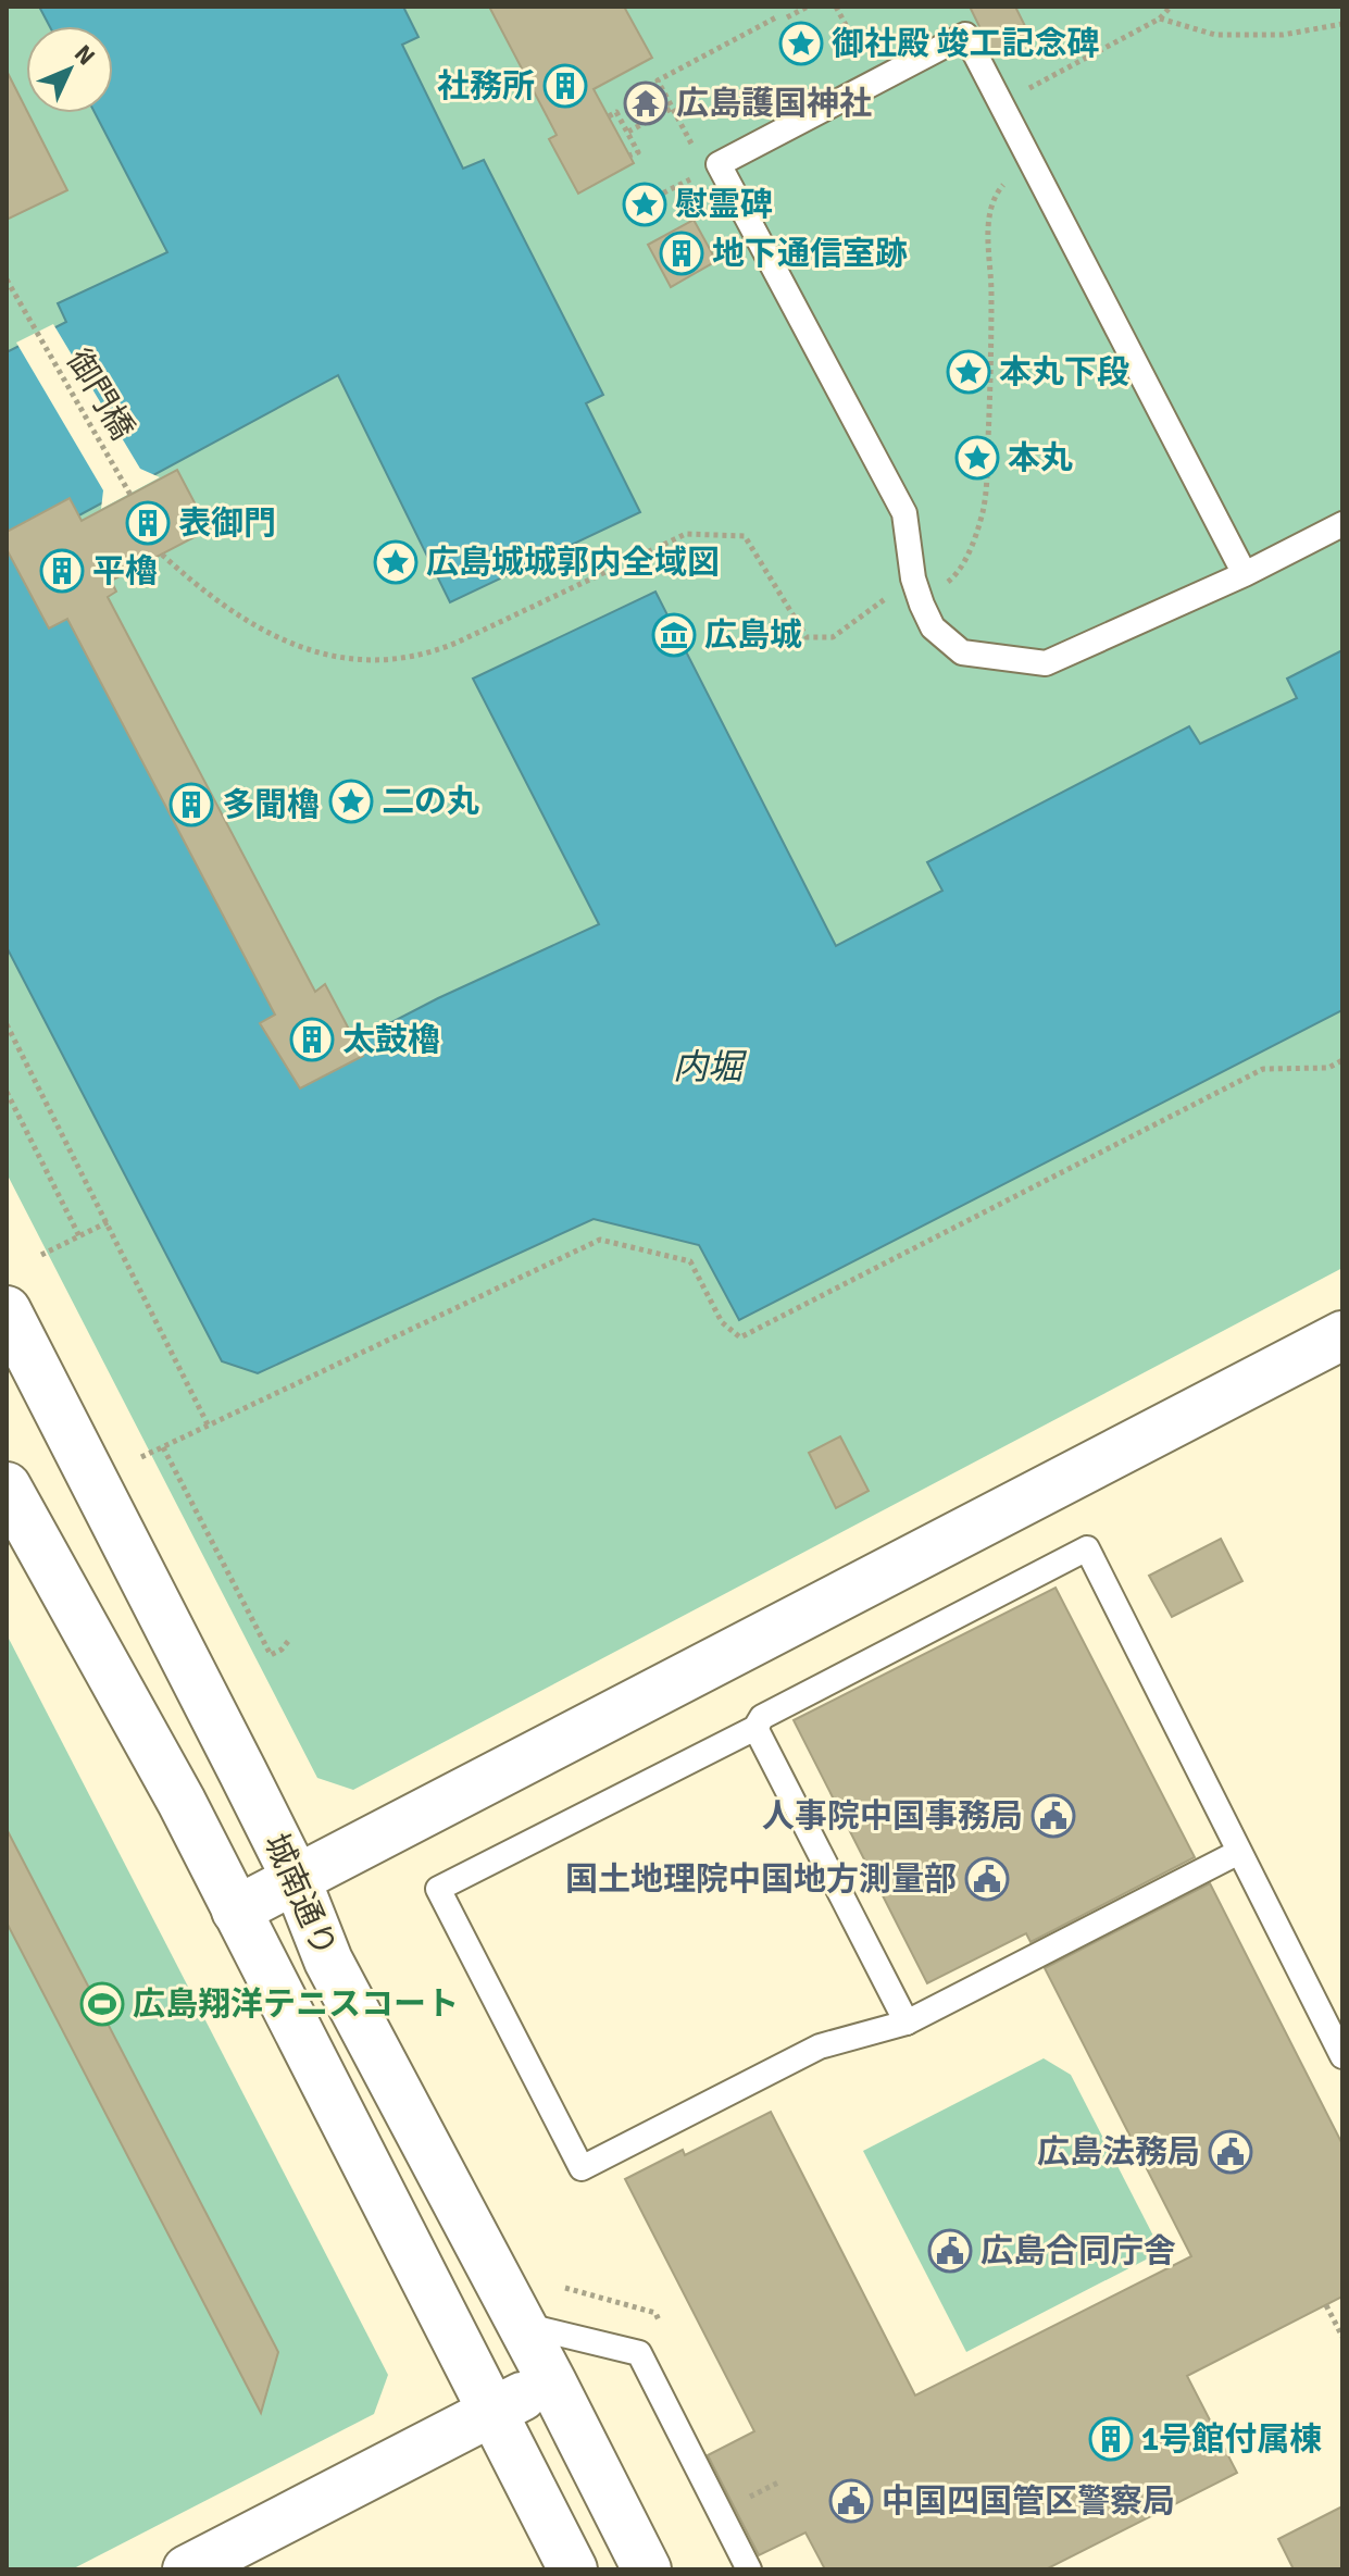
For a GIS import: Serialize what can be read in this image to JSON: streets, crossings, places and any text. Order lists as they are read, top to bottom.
{
  "streets": {
    "street": ["城南通り"],
    "path": ["御門橋"]
  },
  "water": ["内堀"],
  "places": {
    "place": [
      "御社殿 竣工記念碑",
      "慰霊碑",
      "本丸下段",
      "本丸",
      "広島城城郭内全域図",
      "二の丸"
    ],
    "building": [
      "社務所",
      "地下通信室跡",
      "表御門",
      "平櫓",
      "多聞櫓",
      "太鼓櫓",
      "1号館付属棟"
    ],
    "temple": ["広島護国神社"],
    "museum": ["広島城"],
    "public building": [
      "人事院中国事務局",
      "国土地理院中国地方測量部",
      "広島法務局",
      "広島合同庁舎",
      "中国四国管区警察局"
    ],
    "sports": ["広島翔洋テニスコート"]
  },
  "north": "top right"
}
